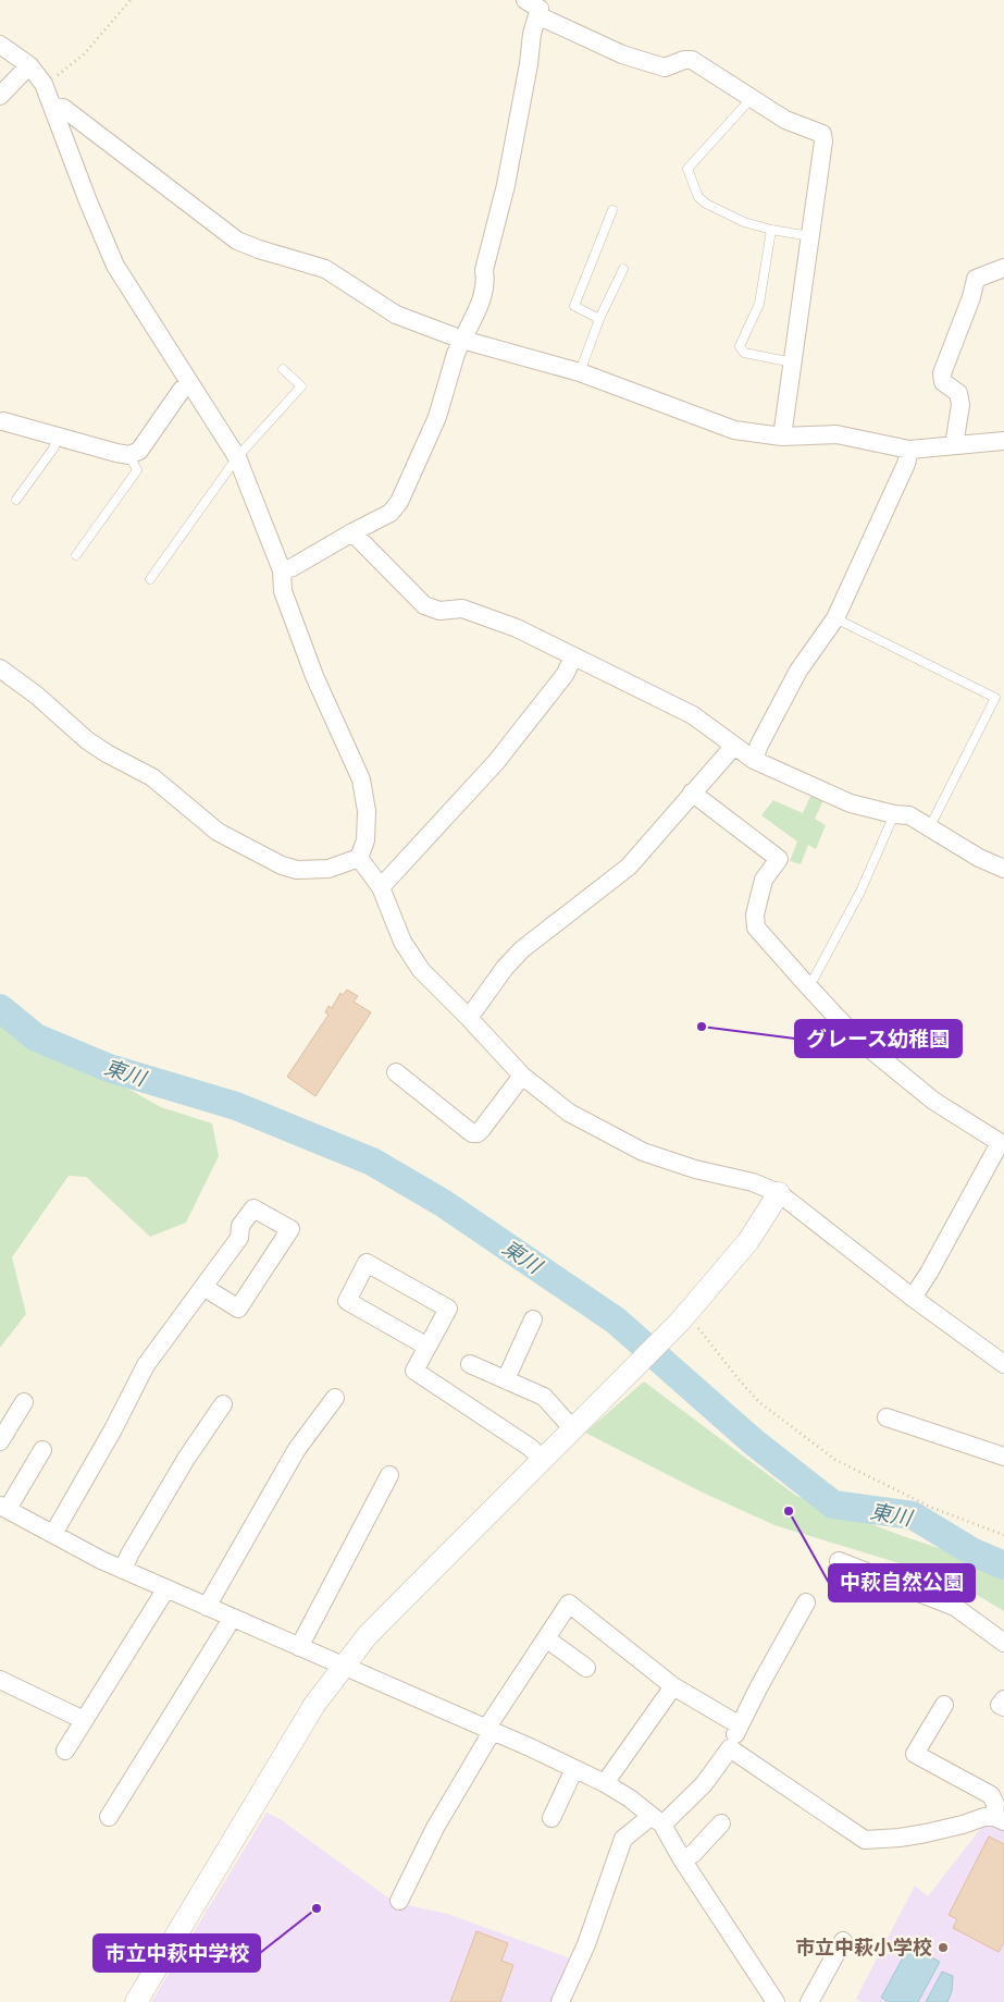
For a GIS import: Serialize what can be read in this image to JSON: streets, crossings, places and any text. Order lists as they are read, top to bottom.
{
  "water": ["東川"],
  "places": [
    "グレース幼稚園",
    "中萩自然公園",
    "市立中萩中学校",
    "市立中萩小学校"
  ]
}
